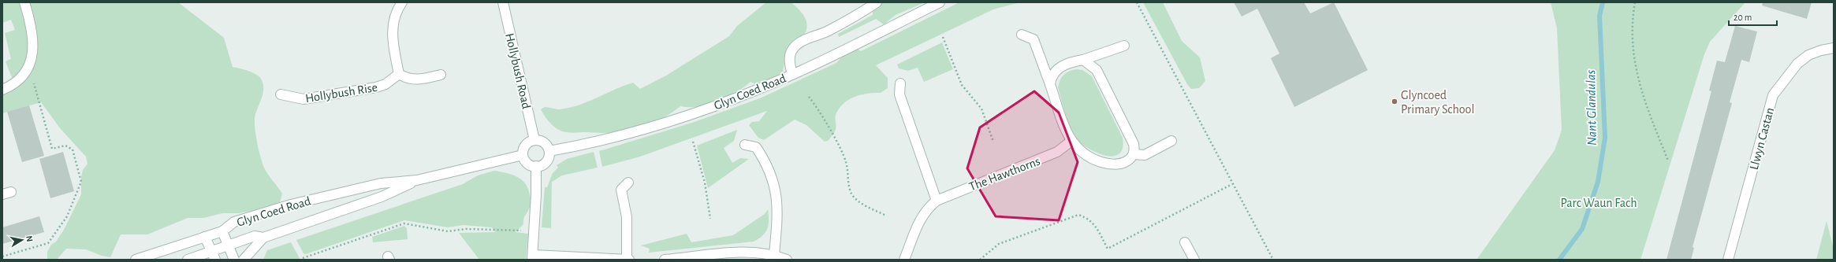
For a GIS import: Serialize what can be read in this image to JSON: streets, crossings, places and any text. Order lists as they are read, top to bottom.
{
  "streets": {
    "street": [
      "Hollybush Road",
      "Glyn Coed Road",
      "Hollybush Rise",
      "Llwyn Castan",
      "The Hawthorns"
    ]
  },
  "crossings": [
    ["Hollybush Road", "Glyn Coed Road"]
  ],
  "water": ["Nant Glandulas"],
  "parks": ["Parc Waun Fach"],
  "places": ["Glyncoed Primary School"],
  "scale_bar": "20 m",
  "north": "right"
}
